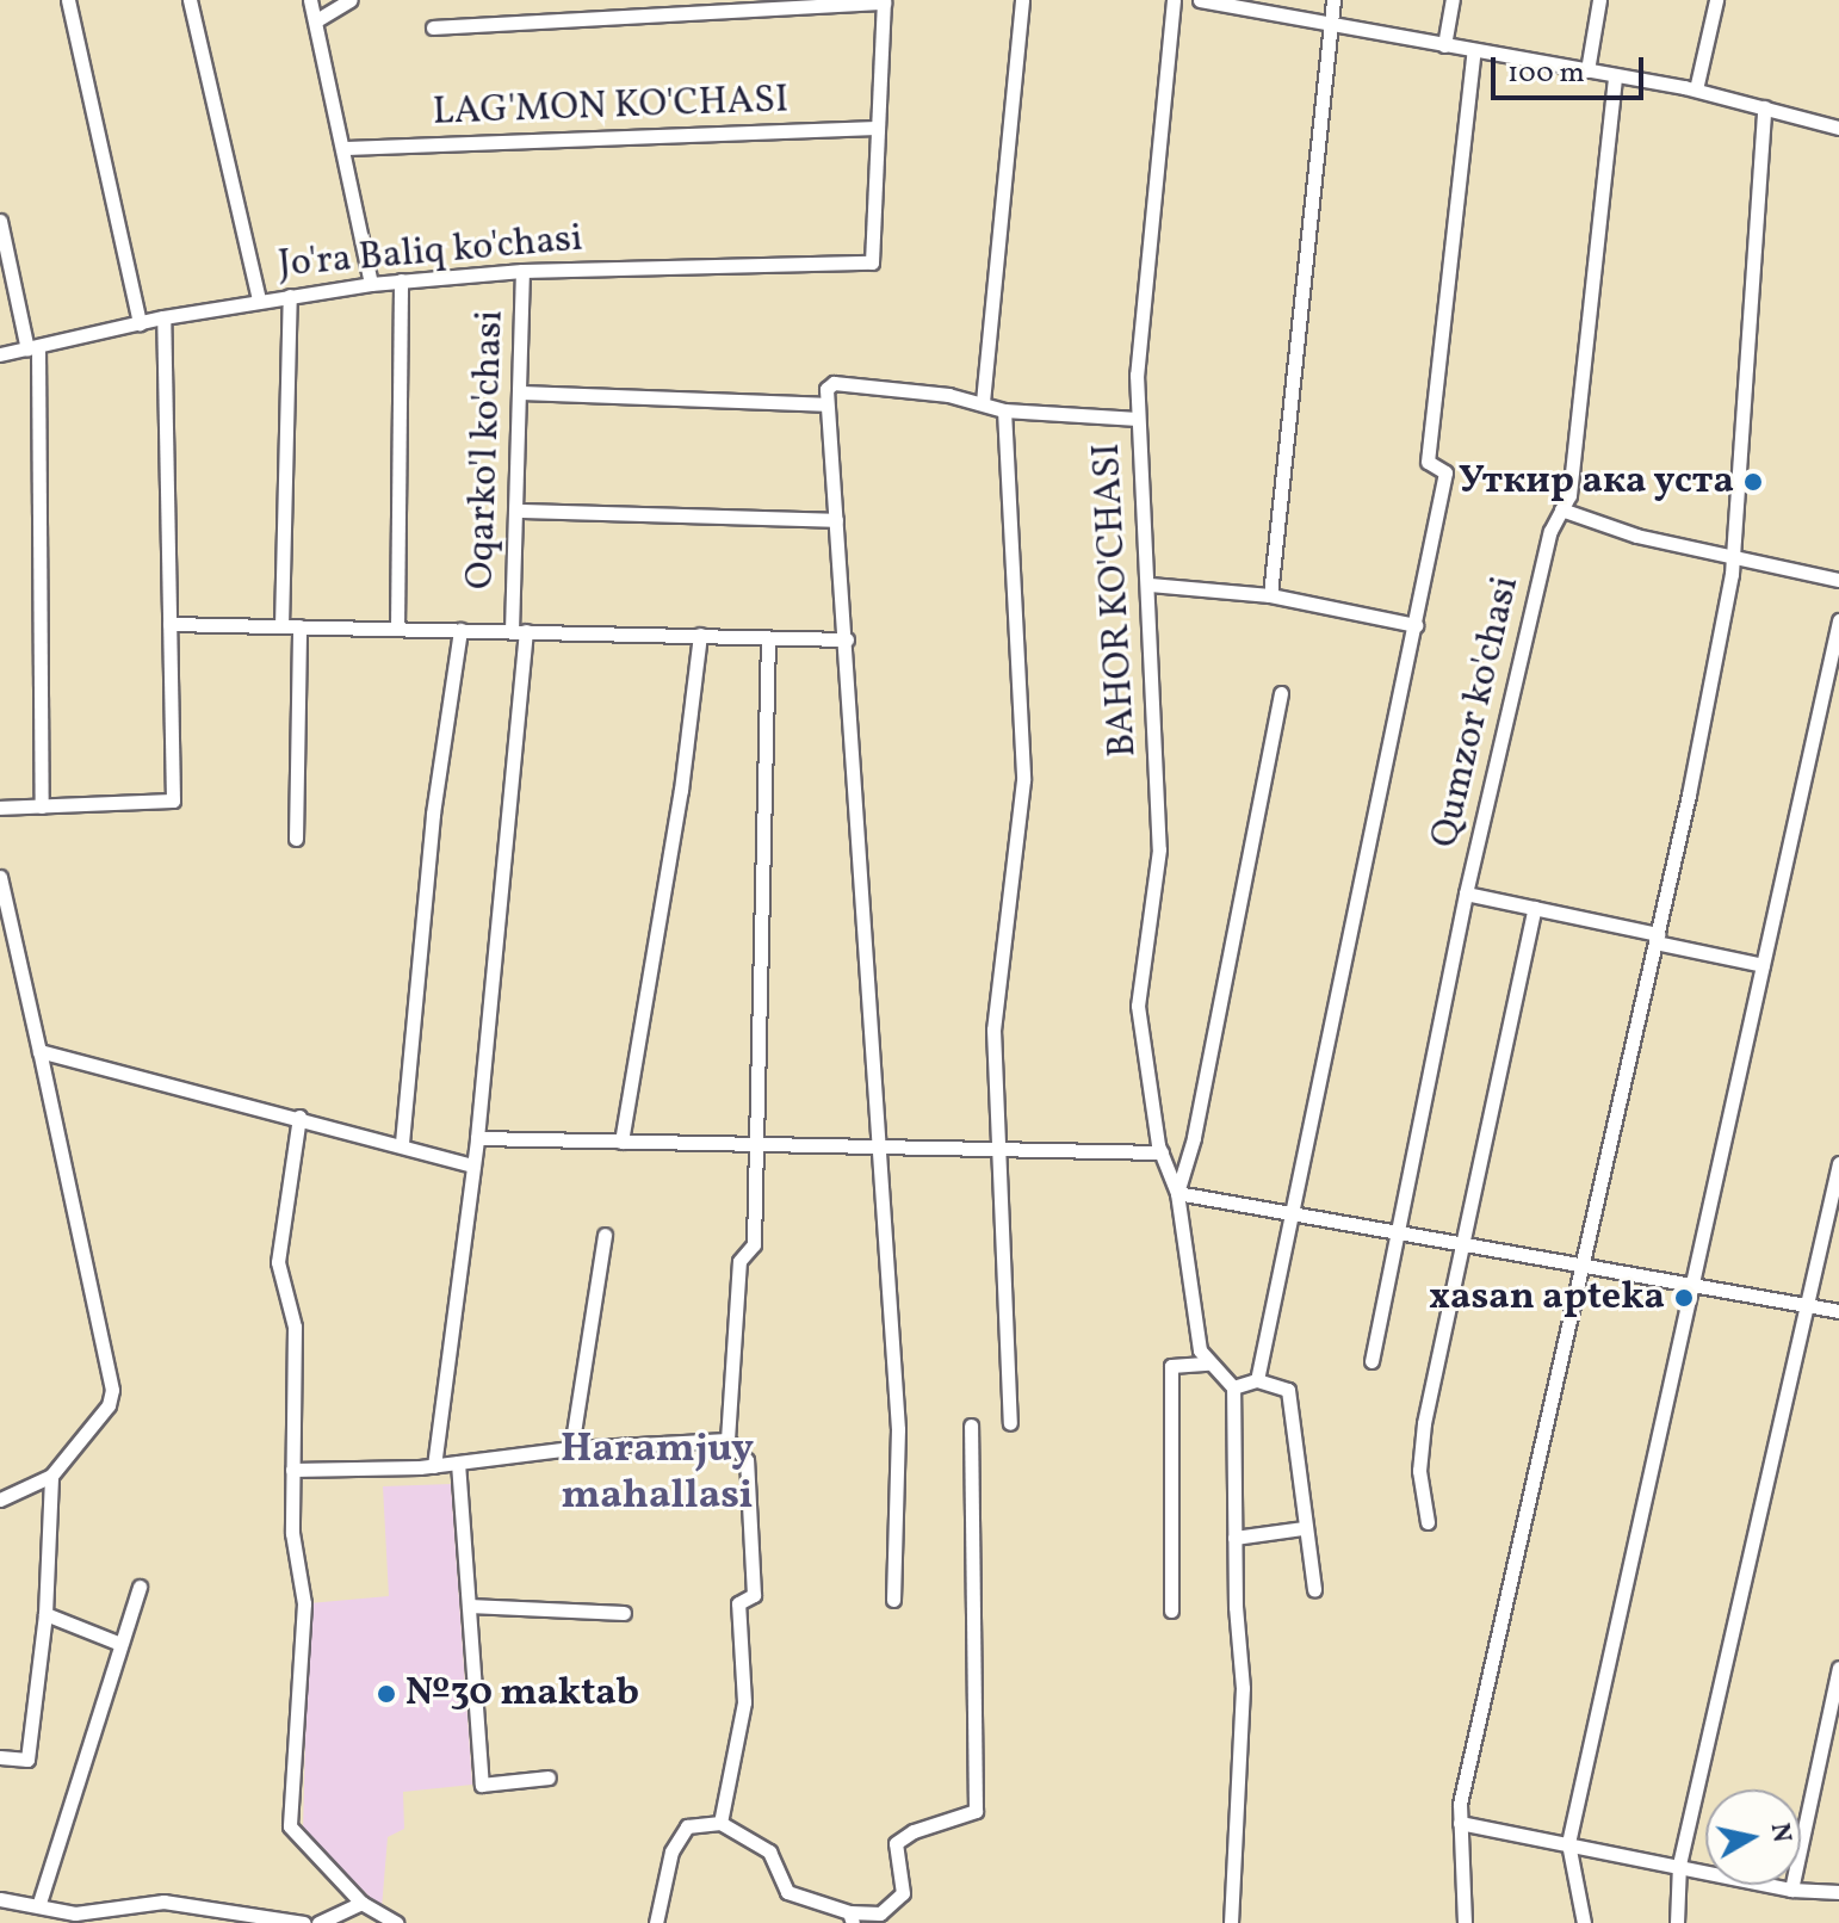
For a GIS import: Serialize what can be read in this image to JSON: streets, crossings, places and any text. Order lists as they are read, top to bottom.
{
  "streets": {
    "street": [
      "LAG'MON KO'CHASI",
      "Jo'ra Baliq ko'chasi",
      "Oqarko'l ko'chasi",
      "BAHOR KO'CHASI",
      "Qumzor ko'chasi"
    ]
  },
  "crossings": [
    ["LAG'MON KO'CHASI", "Jo'ra Baliq ko'chasi"],
    ["Jo'ra Baliq ko'chasi", "Oqarko'l ko'chasi"]
  ],
  "districts": ["Haramjuy mahallasi"],
  "places": ["Уткир ака уста", "xasan apteka", "№30 maktab"],
  "scale_bar": "100 m",
  "north": "right"
}
